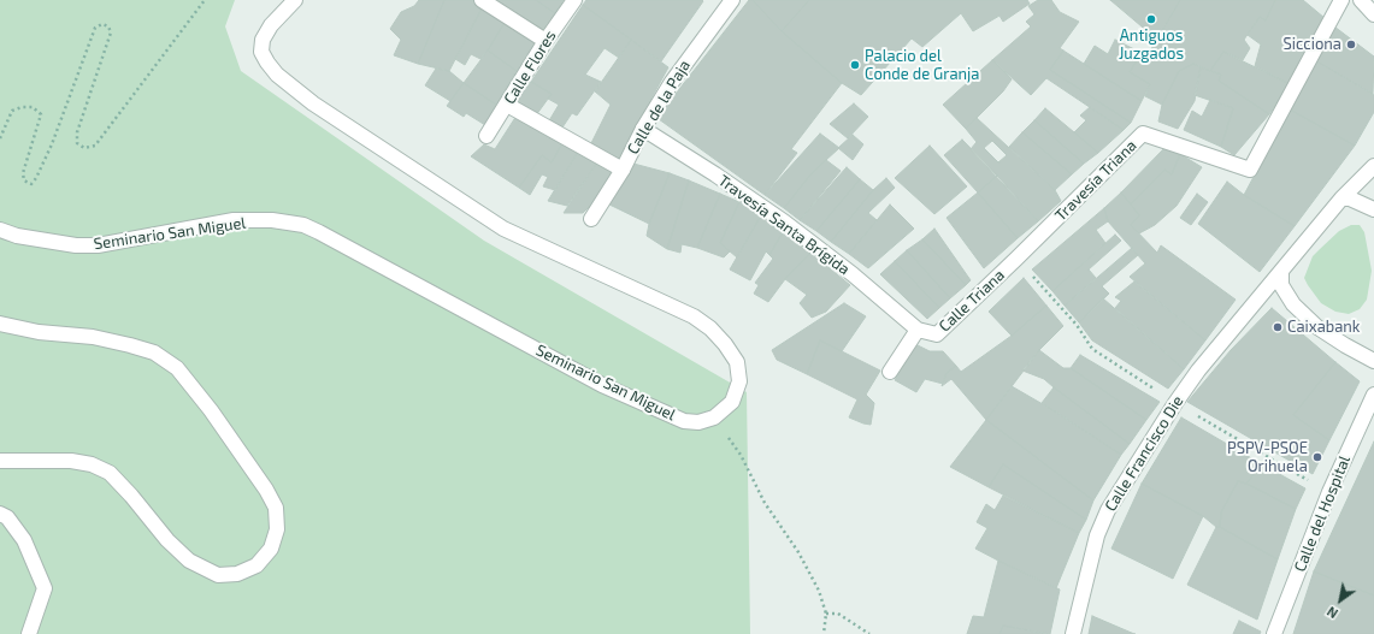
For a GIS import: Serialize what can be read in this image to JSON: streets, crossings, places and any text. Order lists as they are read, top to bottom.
{
  "streets": {
    "street": [
      "Calle Flores",
      "Calle de la Paja",
      "Travesía Triana",
      "Travesía Santa Brígida",
      "Seminario San Miguel",
      "Calle Triana",
      "Calle Francisco Die",
      "Calle del Hospital"
    ]
  },
  "crossings": [
    ["Calle de la Paja", "Travesía Santa Brígida"],
    ["Travesía Triana", "Calle Triana"],
    ["Travesía Santa Brígida", "Calle Triana"]
  ],
  "places": [
    "Antiguos Juzgados",
    "Sicciona",
    "Palacio del Conde de Granja",
    "Caixabank",
    "PSPV-PSOE Orihuela"
  ],
  "north": "bottom left"
}
